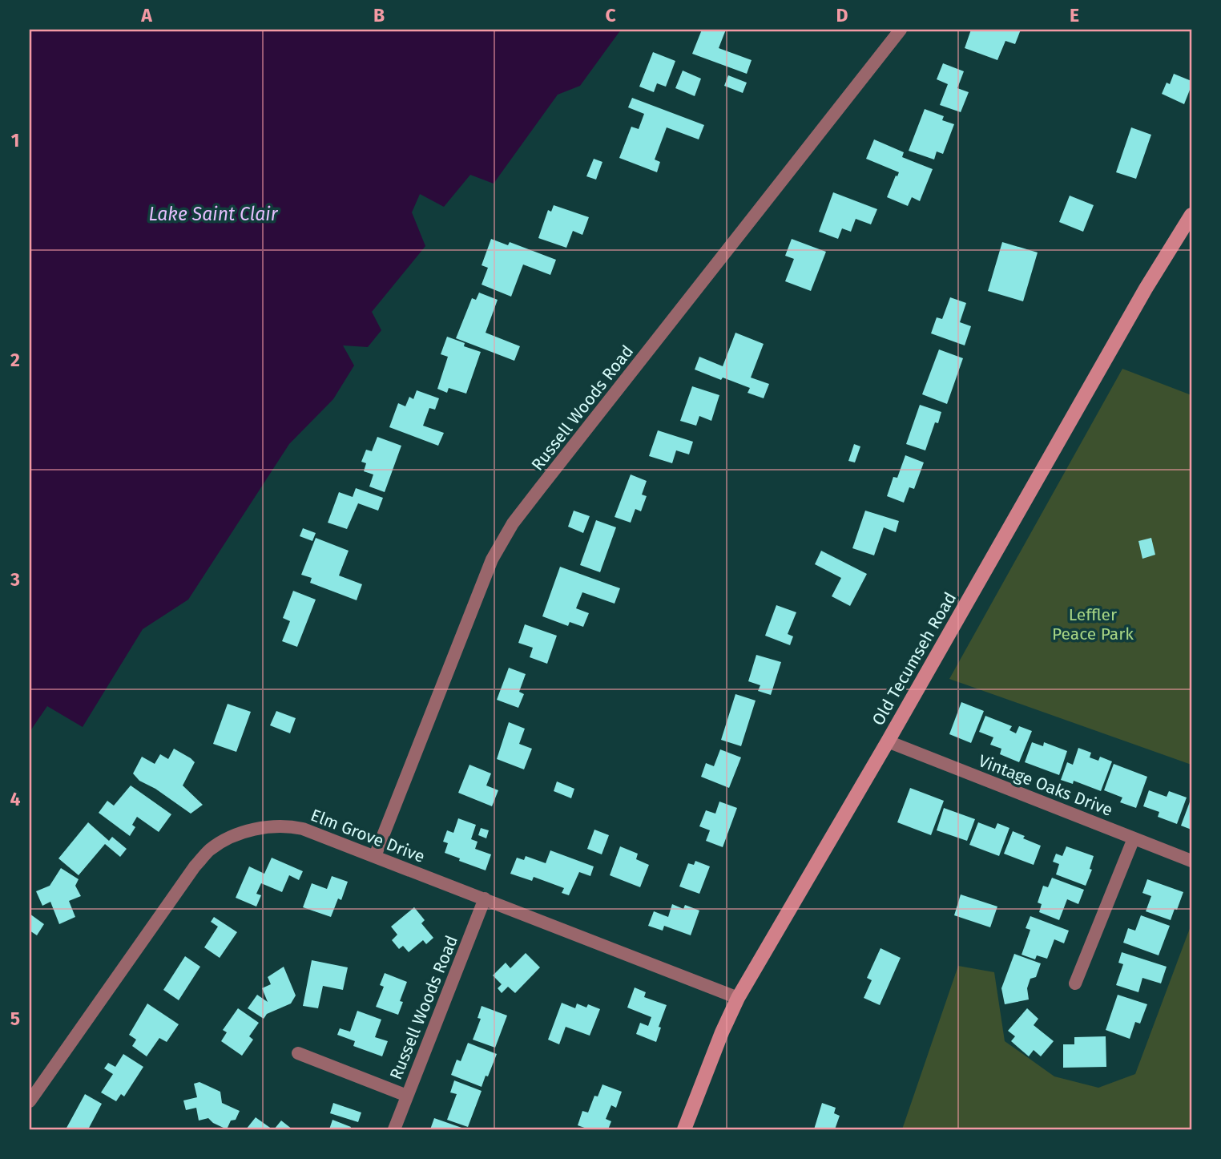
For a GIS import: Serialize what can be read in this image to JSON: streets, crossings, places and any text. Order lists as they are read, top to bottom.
{
  "streets": {
    "main road": ["Old Tecumseh Road"],
    "street": ["Russell Woods Road", "Vintage Oaks Drive", "Elm Grove Drive"]
  },
  "crossings": [
    ["Russell Woods Road", "Elm Grove Drive"],
    ["Old Tecumseh Road", "Vintage Oaks Drive"],
    ["Old Tecumseh Road", "Elm Grove Drive"]
  ],
  "water": ["Lake Saint Clair"],
  "parks": ["Leffler Peace Park"],
  "grid": {
    "columns": [
      "A",
      "B",
      "C",
      "D",
      "E"
    ],
    "rows": [
      "1",
      "2",
      "3",
      "4",
      "5"
    ]
  }
}
